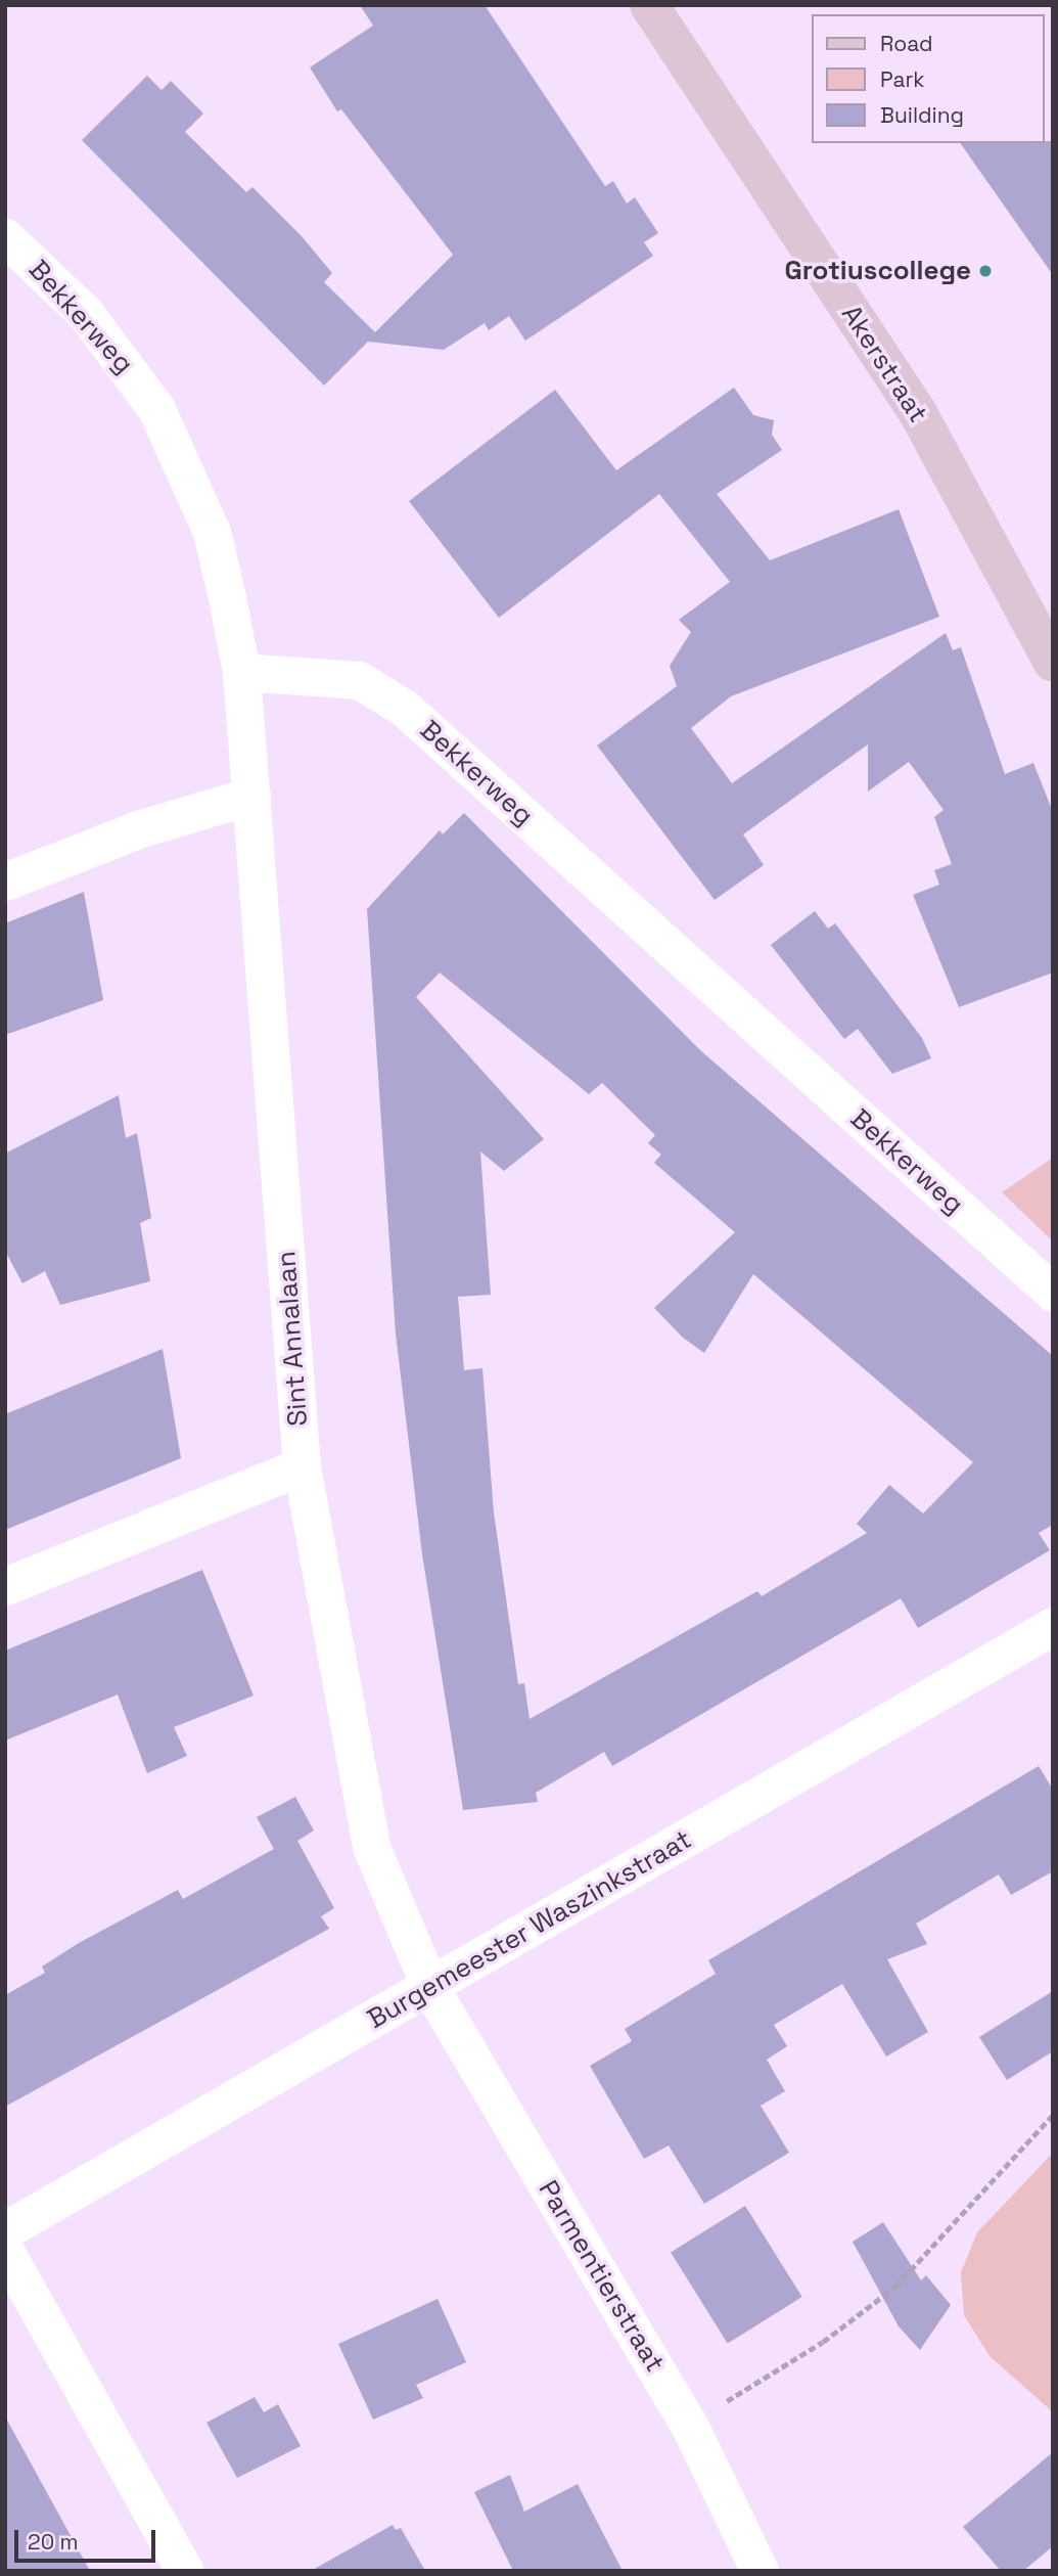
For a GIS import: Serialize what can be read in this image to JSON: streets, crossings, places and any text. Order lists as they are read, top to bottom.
{
  "streets": {
    "street": [
      "Bekkerweg",
      "Akerstraat",
      "Sint Annalaan",
      "Burgemeester Waszinkstraat",
      "Parmentierstraat"
    ]
  },
  "crossings": [
    ["Bekkerweg", "Sint Annalaan"],
    ["Sint Annalaan", "Burgemeester Waszinkstraat"],
    ["Sint Annalaan", "Parmentierstraat"],
    ["Burgemeester Waszinkstraat", "Parmentierstraat"]
  ],
  "places": ["Grotiuscollege"],
  "legend": ["Road", "Park", "Building"],
  "scale_bar": "20 m"
}
